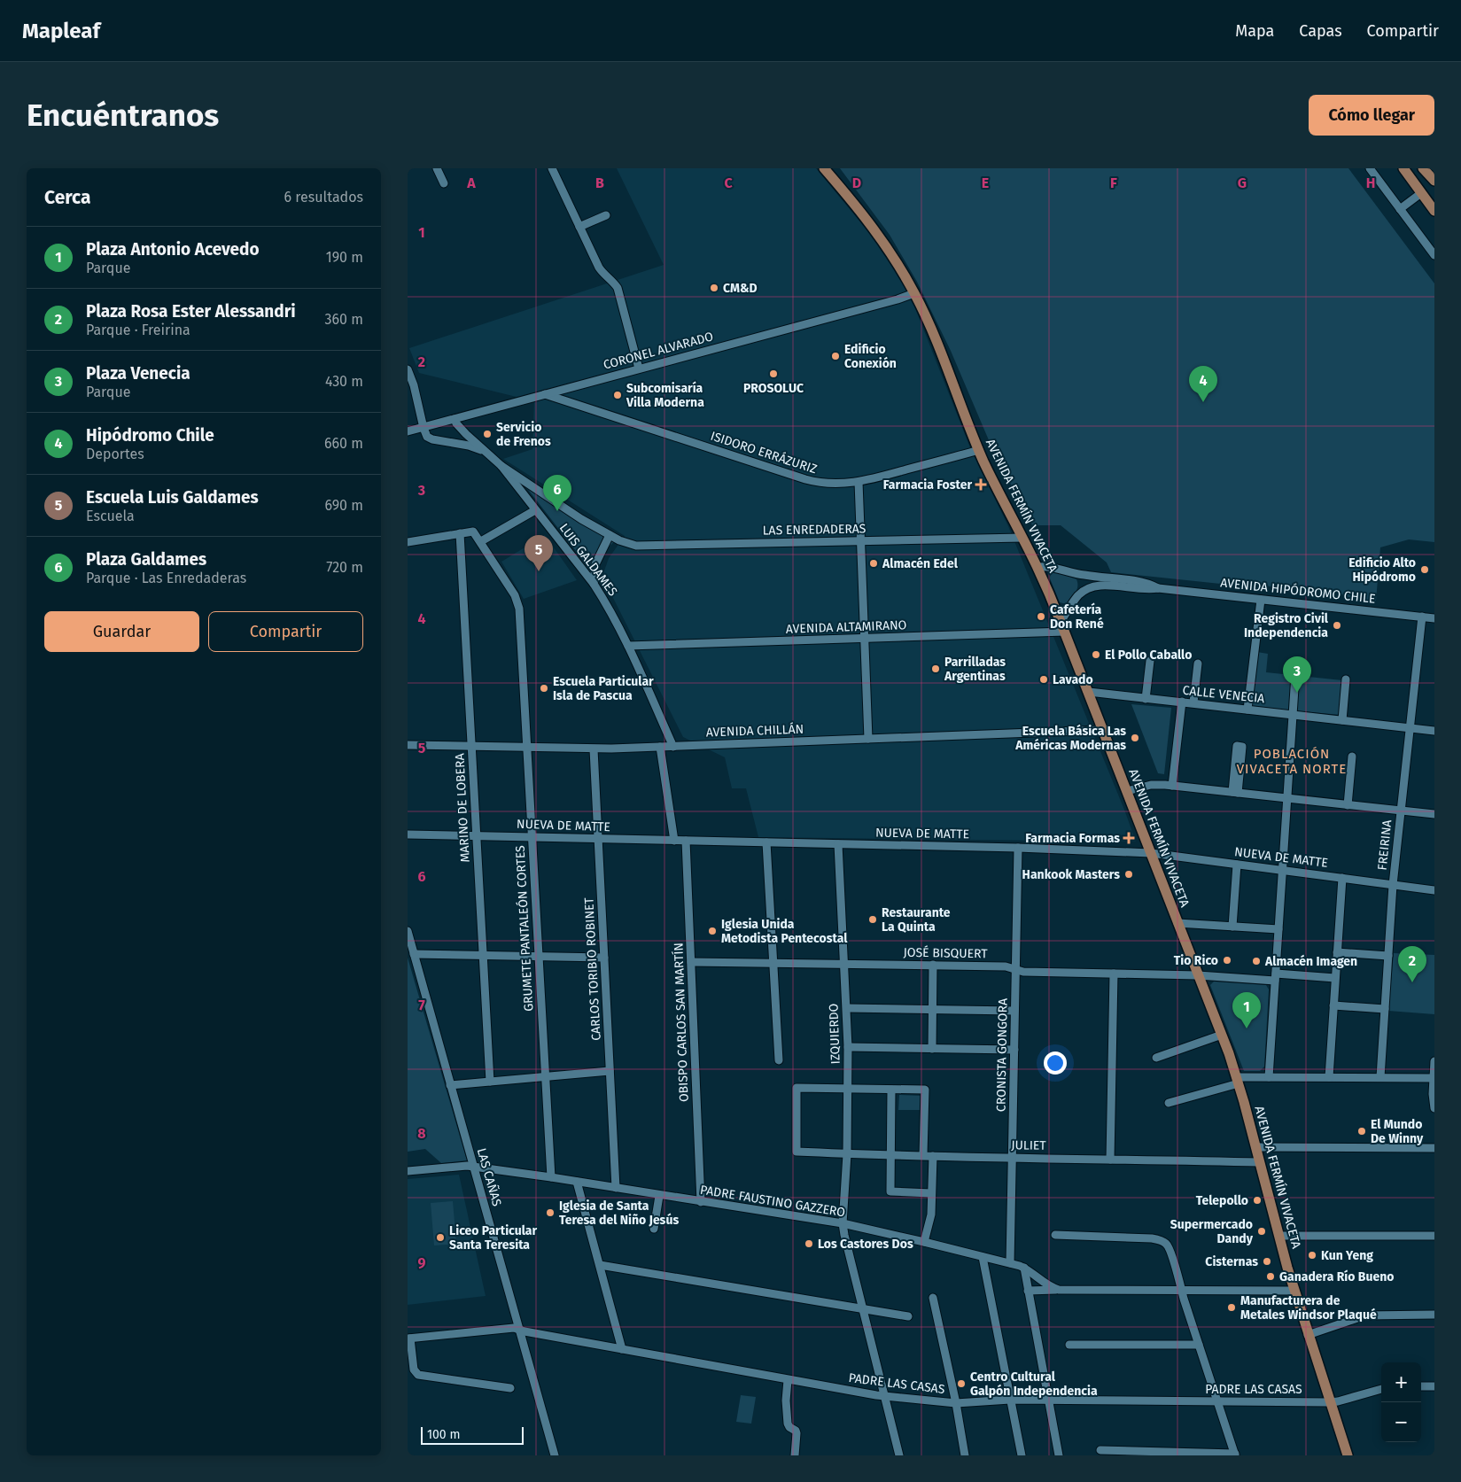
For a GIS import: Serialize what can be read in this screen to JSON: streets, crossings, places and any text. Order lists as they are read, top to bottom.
{
  "streets": {
    "main road": ["AVENIDA FERMÍN VIVACETA"],
    "street": [
      "CORONEL ALVARADO",
      "ISIDORO ERRÁZURIZ",
      "LAS ENREDADERAS",
      "LUIS GALDAMES",
      "AVENIDA HIPÓDROMO CHILE",
      "AVENIDA ALTAMIRANO",
      "CALLE VENECIA",
      "AVENIDA CHILLÁN",
      "MARINO DE LOBERA",
      "NUEVA DE MATTE",
      "FREIRINA",
      "GRUMETE PANTALEÓN CORTES",
      "JOSÉ BISQUERT",
      "CARLOS TORIBIO ROBINET",
      "OBISPO CARLOS SAN MARTÍN",
      "IZQUIERDO",
      "CRONISTA GONGORA",
      "JULIET",
      "LAS CAÑAS",
      "PADRE FAUSTINO GAZZERO",
      "PADRE LAS CASAS"
    ]
  },
  "crossings": [
    ["CORONEL ALVARADO", "ISIDORO ERRÁZURIZ"],
    ["CORONEL ALVARADO", "AVENIDA FERMÍN VIVACETA"],
    ["CORONEL ALVARADO", "LUIS GALDAMES"],
    ["ISIDORO ERRÁZURIZ", "AVENIDA FERMÍN VIVACETA"],
    ["AVENIDA FERMÍN VIVACETA", "LAS ENREDADERAS"],
    ["AVENIDA FERMÍN VIVACETA", "AVENIDA HIPÓDROMO CHILE"],
    ["AVENIDA FERMÍN VIVACETA", "AVENIDA ALTAMIRANO"],
    ["AVENIDA FERMÍN VIVACETA", "CALLE VENECIA"],
    ["AVENIDA FERMÍN VIVACETA", "AVENIDA CHILLÁN"],
    ["AVENIDA FERMÍN VIVACETA", "NUEVA DE MATTE"],
    ["AVENIDA FERMÍN VIVACETA", "JOSÉ BISQUERT"],
    ["AVENIDA FERMÍN VIVACETA", "JULIET"],
    ["AVENIDA FERMÍN VIVACETA", "PADRE FAUSTINO GAZZERO"],
    ["AVENIDA FERMÍN VIVACETA", "PADRE LAS CASAS"],
    ["LAS ENREDADERAS", "LUIS GALDAMES"],
    ["LUIS GALDAMES", "AVENIDA ALTAMIRANO"],
    ["LUIS GALDAMES", "AVENIDA CHILLÁN"],
    ["AVENIDA HIPÓDROMO CHILE", "FREIRINA"],
    ["CALLE VENECIA", "FREIRINA"],
    ["AVENIDA CHILLÁN", "MARINO DE LOBERA"],
    ["AVENIDA CHILLÁN", "GRUMETE PANTALEÓN CORTES"],
    ["AVENIDA CHILLÁN", "CARLOS TORIBIO ROBINET"],
    ["MARINO DE LOBERA", "NUEVA DE MATTE"],
    ["MARINO DE LOBERA", "GRUMETE PANTALEÓN CORTES"],
    ["NUEVA DE MATTE", "FREIRINA"],
    ["NUEVA DE MATTE", "GRUMETE PANTALEÓN CORTES"],
    ["NUEVA DE MATTE", "CARLOS TORIBIO ROBINET"],
    ["NUEVA DE MATTE", "OBISPO CARLOS SAN MARTÍN"],
    ["NUEVA DE MATTE", "IZQUIERDO"],
    ["NUEVA DE MATTE", "CRONISTA GONGORA"],
    ["GRUMETE PANTALEÓN CORTES", "PADRE FAUSTINO GAZZERO"],
    ["JOSÉ BISQUERT", "OBISPO CARLOS SAN MARTÍN"],
    ["JOSÉ BISQUERT", "IZQUIERDO"],
    ["JOSÉ BISQUERT", "CRONISTA GONGORA"],
    ["CARLOS TORIBIO ROBINET", "PADRE FAUSTINO GAZZERO"],
    ["OBISPO CARLOS SAN MARTÍN", "PADRE FAUSTINO GAZZERO"],
    ["IZQUIERDO", "JULIET"],
    ["IZQUIERDO", "PADRE FAUSTINO GAZZERO"],
    ["IZQUIERDO", "PADRE LAS CASAS"],
    ["CRONISTA GONGORA", "JULIET"],
    ["CRONISTA GONGORA", "PADRE FAUSTINO GAZZERO"],
    ["LAS CAÑAS", "PADRE FAUSTINO GAZZERO"],
    ["LAS CAÑAS", "PADRE LAS CASAS"]
  ],
  "districts": ["POBLACIÓN VIVACETA NORTE"],
  "places": {
    "other": [
      "CM&D",
      "Edificio Conexión",
      "PROSOLUC",
      "Subcomisaría Villa Moderna",
      "Servicio de Frenos",
      "Almacén Edel",
      "Edificio Alto Hipódromo",
      "Cafetería Don René",
      "Registro Civil Independencia",
      "El Pollo Caballo",
      "Parrilladas Argentinas",
      "Lavado",
      "Escuela Particular Isla de Pascua",
      "Escuela Básica Las Américas Modernas",
      "Hankook Masters",
      "Restaurante La Quinta",
      "Iglesia Unida Metodista Pentecostal",
      "Tio Rico",
      "Almacén Imagen",
      "El Mundo De Winny",
      "Telepollo",
      "Iglesia de Santa Teresa del Niño Jesús",
      "Supermercado Dandy",
      "Liceo Particular Santa Teresita",
      "Los Castores Dos",
      "Kun Yeng",
      "Cisternas",
      "Ganadera Río Bueno",
      "Manufacturera de Metales Windsor Plaqué",
      "Centro Cultural Galpón Independencia"
    ],
    "health": ["Farmacia Foster", "Farmacia Formas"]
  },
  "scale_bar": "100 m",
  "page": {
    "header": "Mapleaf",
    "nav": ["Mapa", "Capas", "Compartir"],
    "buttons": [
      "Cómo llegar",
      ["Guardar", "Compartir"]
    ],
    "title": "Encuéntranos",
    "heading": ["Cerca", "6 resultados"],
    "list": [
      {
        "mark": "1",
        "name": "Plaza Antonio Acevedo",
        "note": "Parque",
        "value": "190 m"
      },
      {
        "mark": "2",
        "name": "Plaza Rosa Ester Alessandri",
        "note": "Parque · Freirina",
        "value": "360 m"
      },
      {
        "mark": "3",
        "name": "Plaza Venecia",
        "note": "Parque",
        "value": "430 m"
      },
      {
        "mark": "4",
        "name": "Hipódromo Chile",
        "note": "Deportes",
        "value": "660 m"
      },
      {
        "mark": "5",
        "name": "Escuela Luis Galdames",
        "note": "Escuela",
        "value": "690 m"
      },
      {
        "mark": "6",
        "name": "Plaza Galdames",
        "note": "Parque · Las Enredaderas",
        "value": "720 m"
      }
    ],
    "pins": [
      "4",
      "6",
      "5",
      "3",
      "2",
      "1"
    ],
    "map_buttons": ["+", "−"],
    "scale": "100 m"
  },
  "grid": {
    "columns": [
      "A",
      "B",
      "C",
      "D",
      "E",
      "F",
      "G",
      "H"
    ],
    "rows": [
      "1",
      "2",
      "3",
      "4",
      "5",
      "6",
      "7",
      "8",
      "9"
    ]
  }
}
